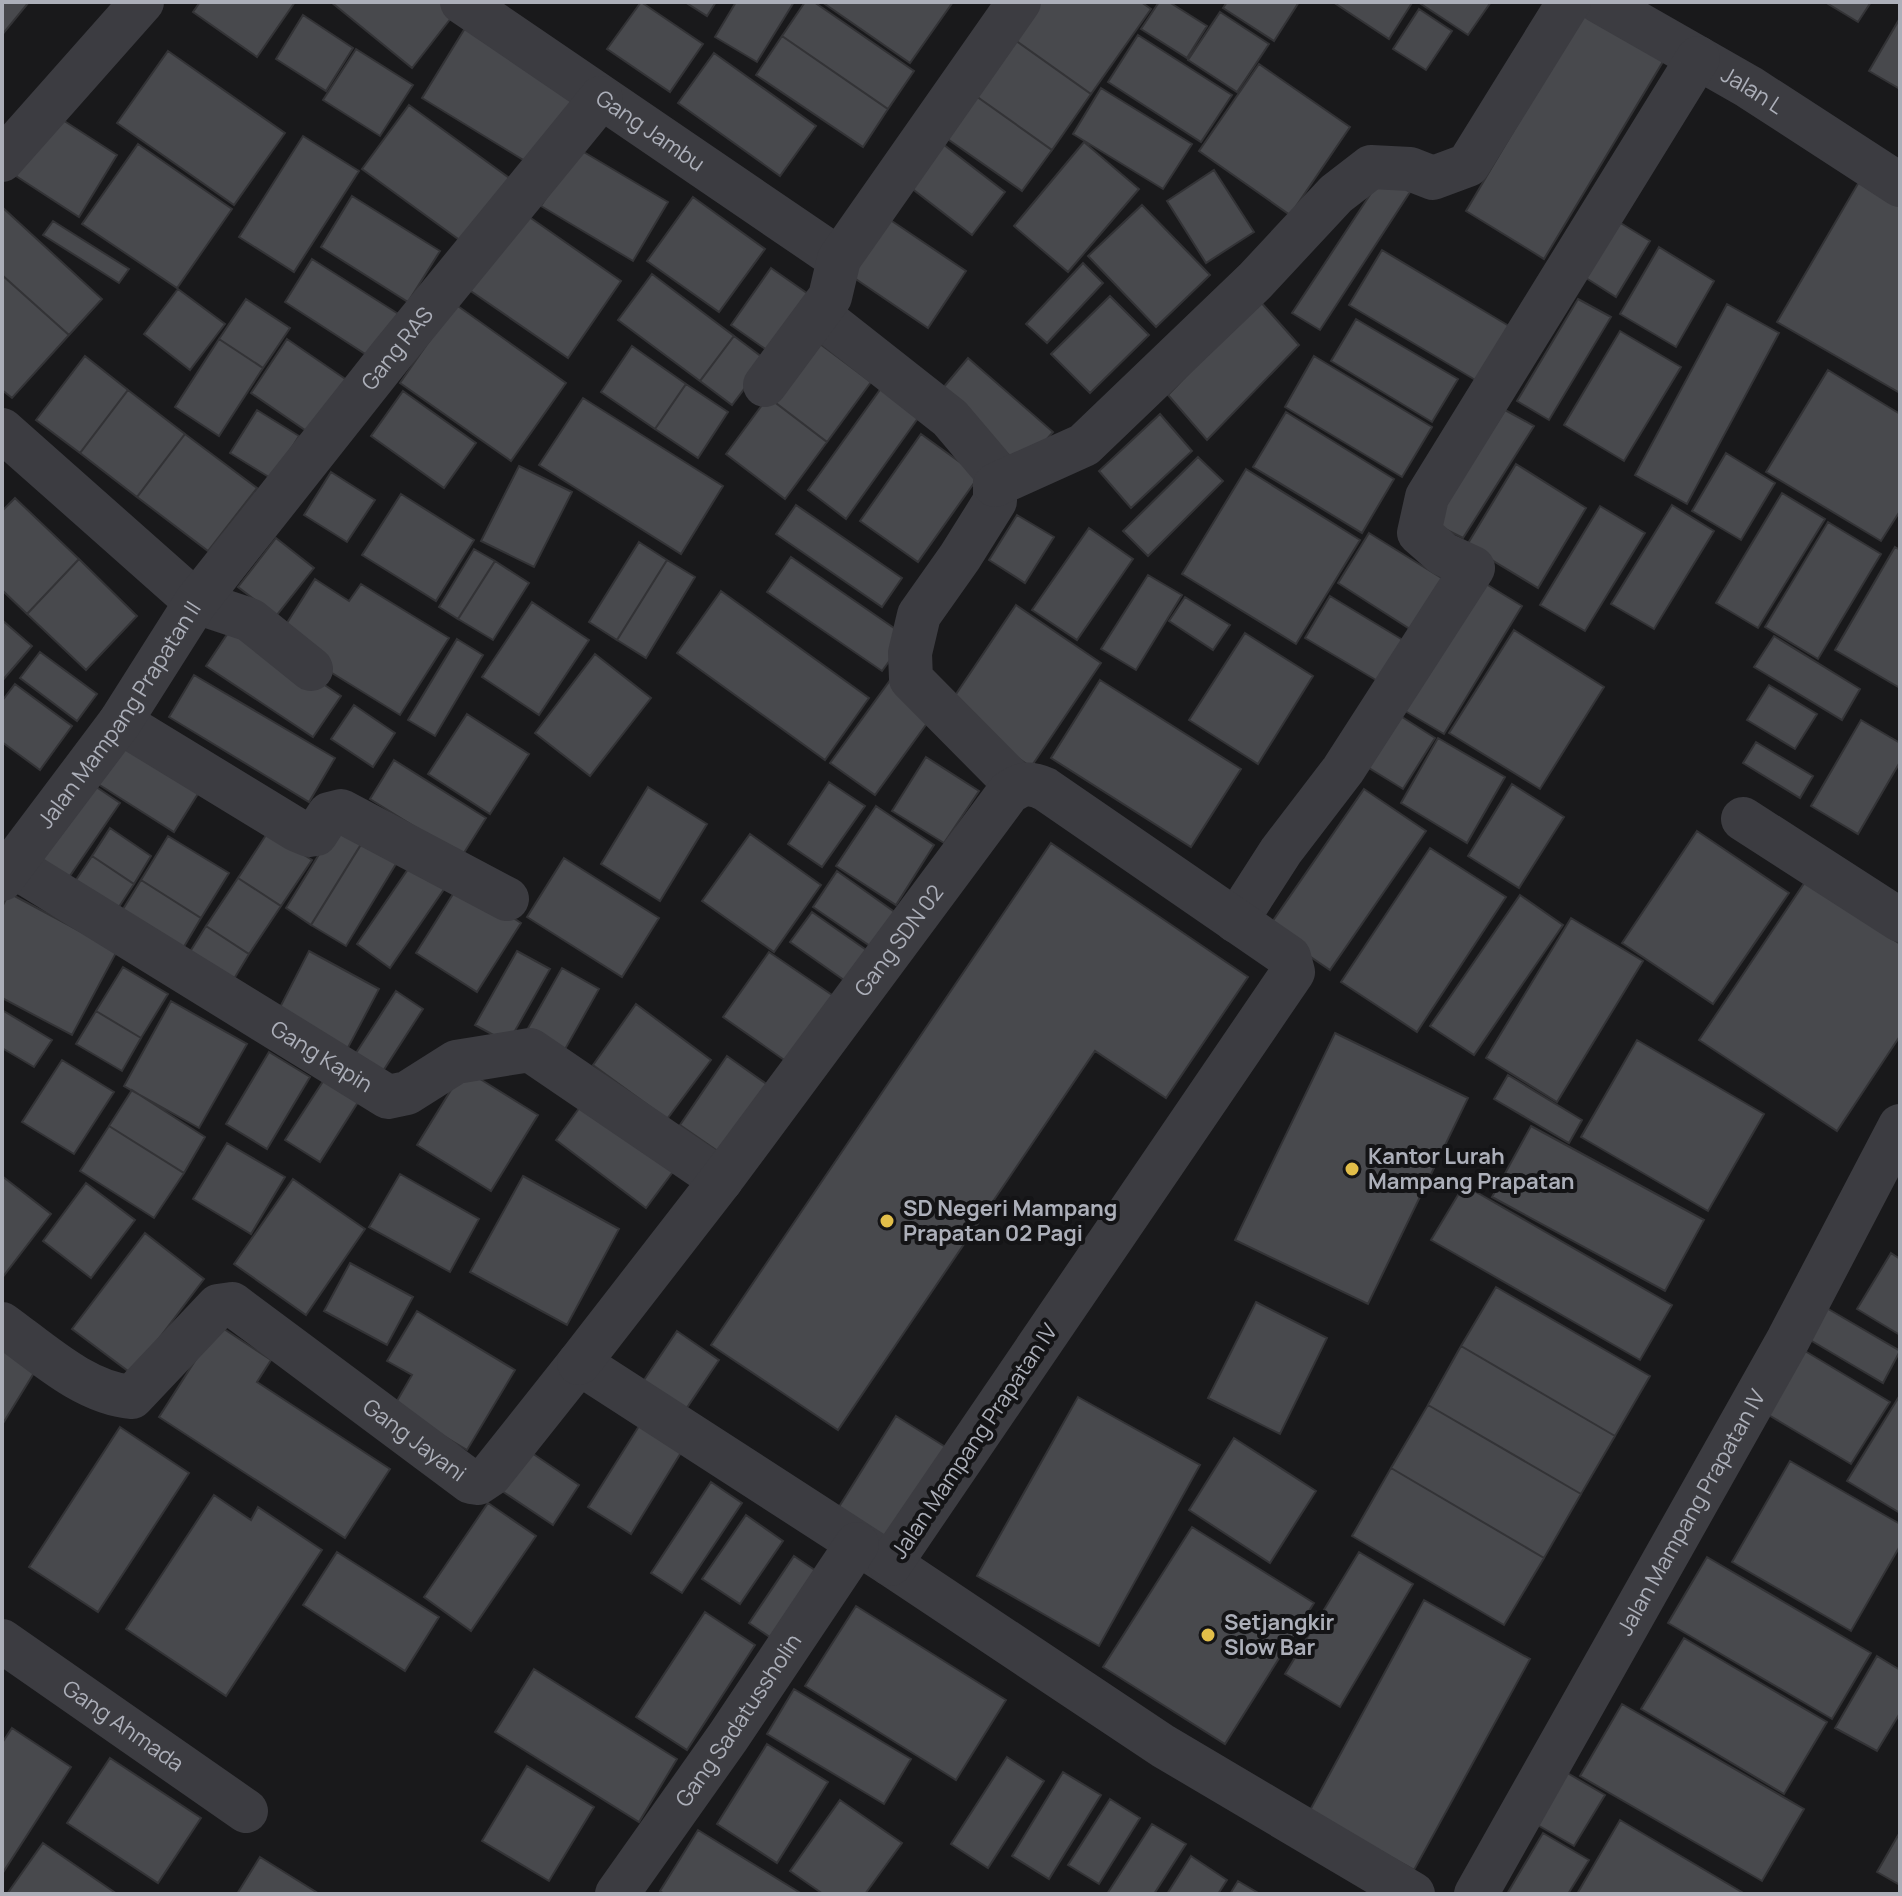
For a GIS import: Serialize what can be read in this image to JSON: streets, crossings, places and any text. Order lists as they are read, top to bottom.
{
  "streets": {
    "street": [
      "Jalan L",
      "Gang Jambu",
      "Gang RAS",
      "Jalan Mampang Prapatan II",
      "Gang SDN 02",
      "Gang Kapin",
      "Gang Jayani",
      "Jalan Mampang Prapatan IV",
      "Gang Sadatussholin",
      "Gang Ahmada"
    ]
  },
  "crossings": [
    ["Gang Jambu", "Gang RAS"],
    ["Gang RAS", "Jalan Mampang Prapatan II"],
    ["Jalan Mampang Prapatan II", "Gang Kapin"],
    ["Gang SDN 02", "Gang Kapin"],
    ["Gang SDN 02", "Gang Jayani"],
    ["Jalan Mampang Prapatan IV", "Gang Sadatussholin"]
  ],
  "places": ["Kantor Lurah Mampang Prapatan", "SD Negeri Mampang Prapatan 02 Pagi", "Setjangkir Slow Bar"]
}
